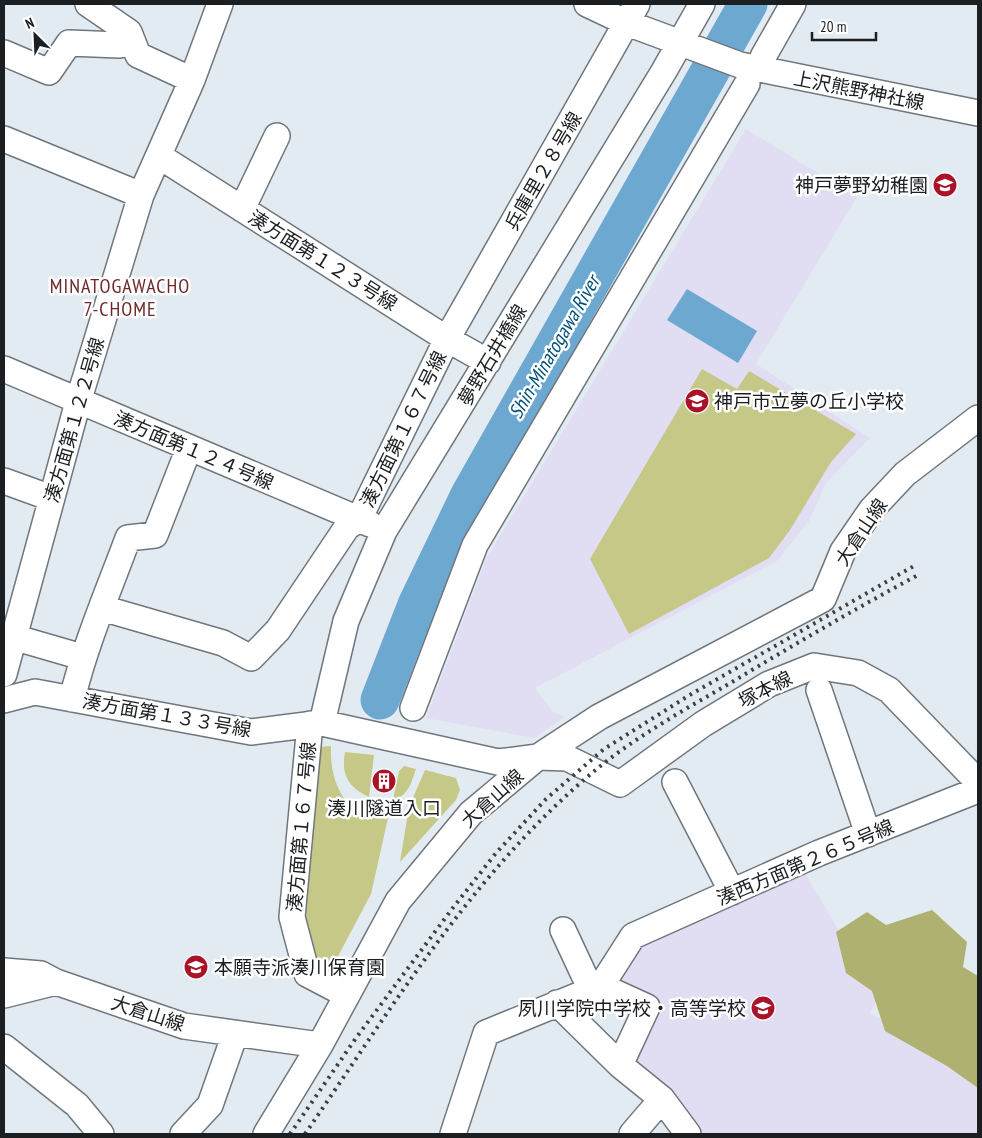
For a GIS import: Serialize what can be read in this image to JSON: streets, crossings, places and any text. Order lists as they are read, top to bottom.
{
  "streets": {
    "street": [
      "上沢熊野神社線",
      "兵庫里２８号線",
      "湊方面第１２３号線",
      "夢野石井橋線",
      "湊方面第１２２号線",
      "湊方面第１６７号線",
      "湊方面第１２４号線",
      "大倉山線",
      "塚本線",
      "湊方面第１３３号線",
      "湊西方面第２６５号線"
    ]
  },
  "crossings": [
    ["上沢熊野神社線", "夢野石井橋線"],
    ["兵庫里２８号線", "湊方面第１２３号線"],
    ["兵庫里２８号線", "湊方面第１６７号線"],
    ["湊方面第１２３号線", "夢野石井橋線"],
    ["湊方面第１２３号線", "湊方面第１２２号線"],
    ["湊方面第１２３号線", "湊方面第１６７号線"],
    ["夢野石井橋線", "湊方面第１６７号線"],
    ["夢野石井橋線", "湊方面第１２４号線"],
    ["夢野石井橋線", "湊方面第１３３号線"],
    ["湊方面第１２２号線", "湊方面第１２４号線"],
    ["湊方面第１６７号線", "湊方面第１２４号線"],
    ["湊方面第１６７号線", "大倉山線"],
    ["湊方面第１６７号線", "湊方面第１３３号線"],
    ["大倉山線", "塚本線"],
    ["大倉山線", "湊方面第１３３号線"],
    ["塚本線", "湊方面第１３３号線"]
  ],
  "districts": ["MINATOGAWACHO 7-CHOME"],
  "water": ["Shin-Minatogawa River"],
  "places": {
    "school or university": [
      "神戸夢野幼稚園",
      "神戸市立夢の丘小学校",
      "本願寺派湊川保育園",
      "夙川学院中学校・高等学校"
    ],
    "building": ["湊川隧道入口"]
  },
  "scale_bar": "20 m",
  "north": "top left"
}
